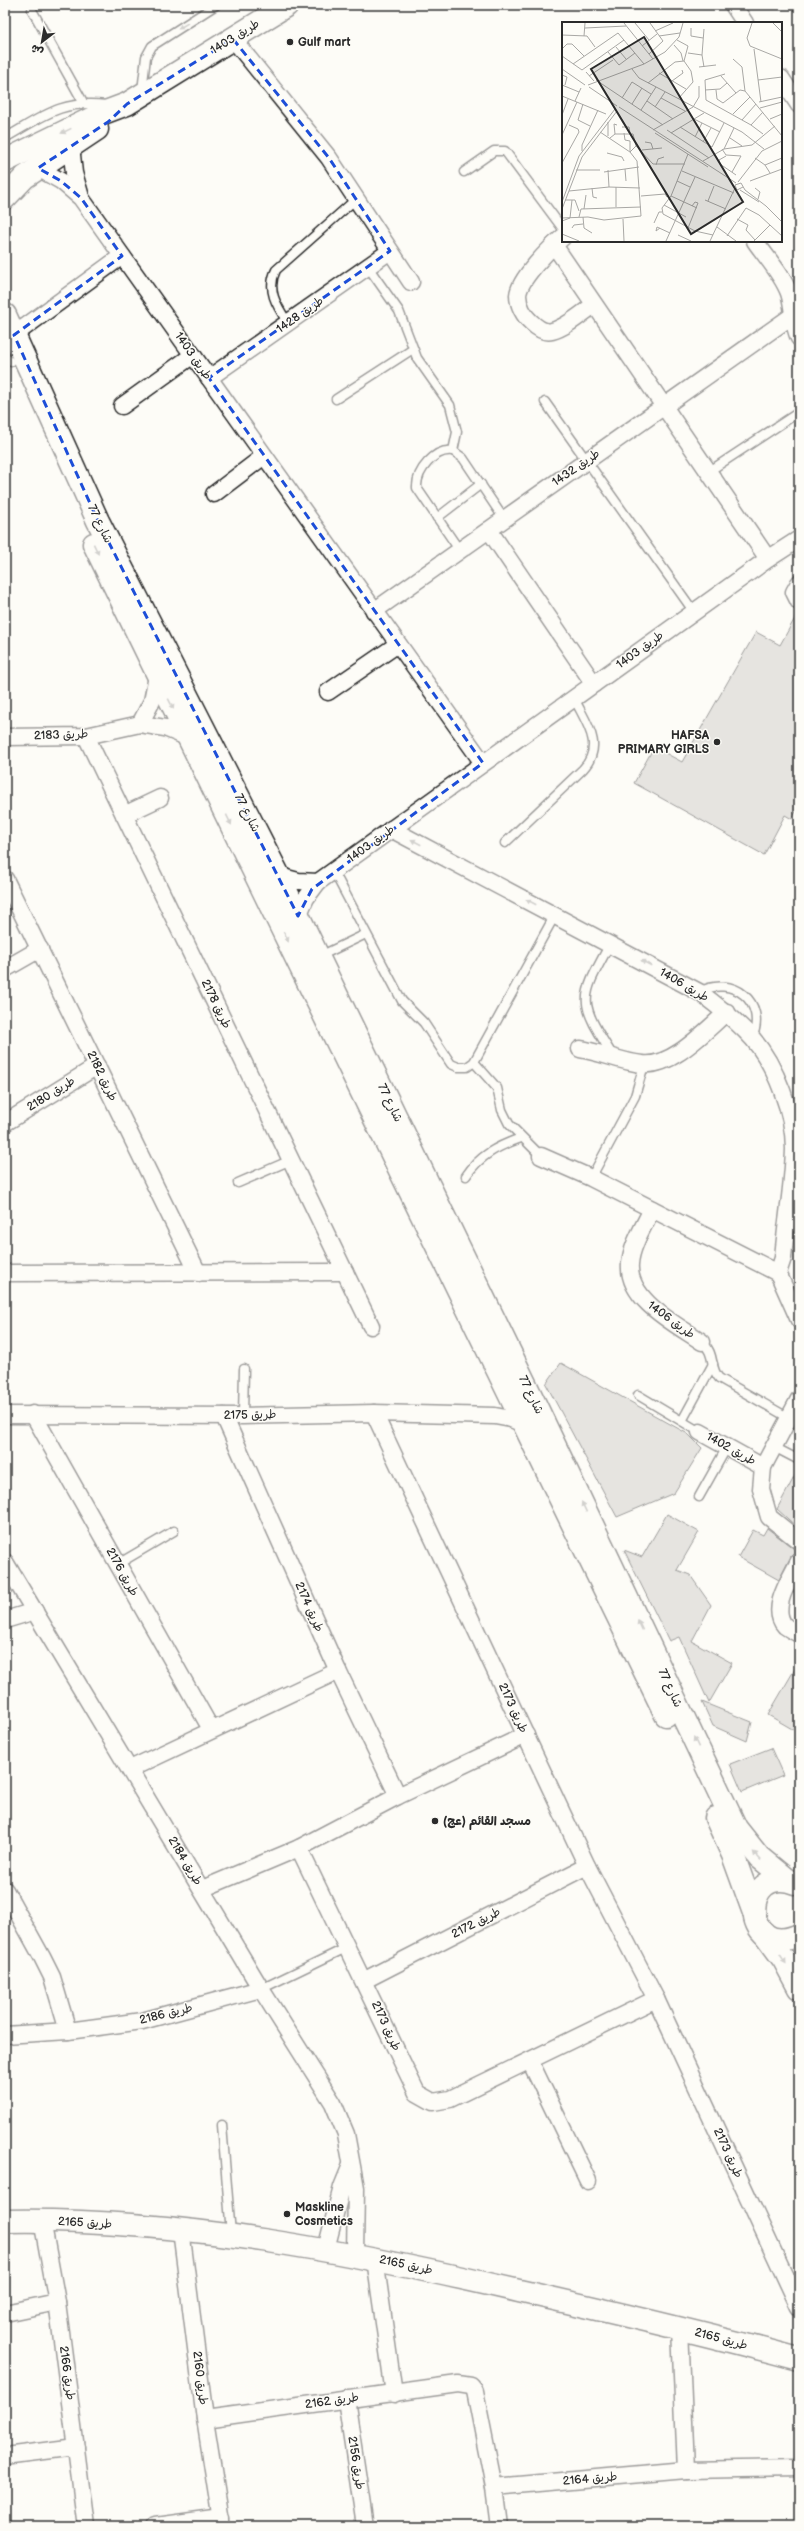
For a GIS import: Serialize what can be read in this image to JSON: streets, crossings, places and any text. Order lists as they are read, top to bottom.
{
  "streets": {
    "street": [
      "طريق 1403",
      "طريق 1428",
      "طريق 1432",
      "شارع 77",
      "طريق 2183",
      "طريق 1406",
      "طريق 2178",
      "طريق 2182",
      "طريق 2180",
      "طريق 2175",
      "طريق 1402",
      "طريق 2176",
      "طريق 2174",
      "طريق 2173",
      "طريق 2184",
      "طريق 2172",
      "طريق 2186",
      "طريق 2165",
      "طريق 2166",
      "طريق 2160",
      "طريق 2162",
      "طريق 2156",
      "طريق 2164"
    ]
  },
  "crossings": [
    ["طريق 1403", "طريق 1428"],
    ["طريق 1403", "طريق 1432"],
    ["طريق 1403", "شارع 77"],
    ["طريق 1403", "طريق 1406"],
    ["شارع 77", "طريق 2183"],
    ["شارع 77", "طريق 2175"],
    ["طريق 2183", "طريق 2178"],
    ["طريق 2182", "طريق 2180"],
    ["طريق 2175", "طريق 2176"],
    ["طريق 2175", "طريق 2174"],
    ["طريق 2175", "طريق 2173"],
    ["طريق 2173", "طريق 2172"],
    ["طريق 2184", "طريق 2186"],
    ["طريق 2184", "طريق 2165"],
    ["طريق 2184", "طريق 2162"],
    ["طريق 2165", "طريق 2166"],
    ["طريق 2165", "طريق 2160"],
    ["طريق 2160", "طريق 2162"],
    ["طريق 2162", "طريق 2156"],
    ["طريق 2162", "طريق 2164"]
  ],
  "places": [
    "Gulf mart",
    "HAFSA PRIMARY GIRLS",
    "مسجد القائم (عج)",
    "Maskline Cosmetics"
  ],
  "north": "bottom left"
}
